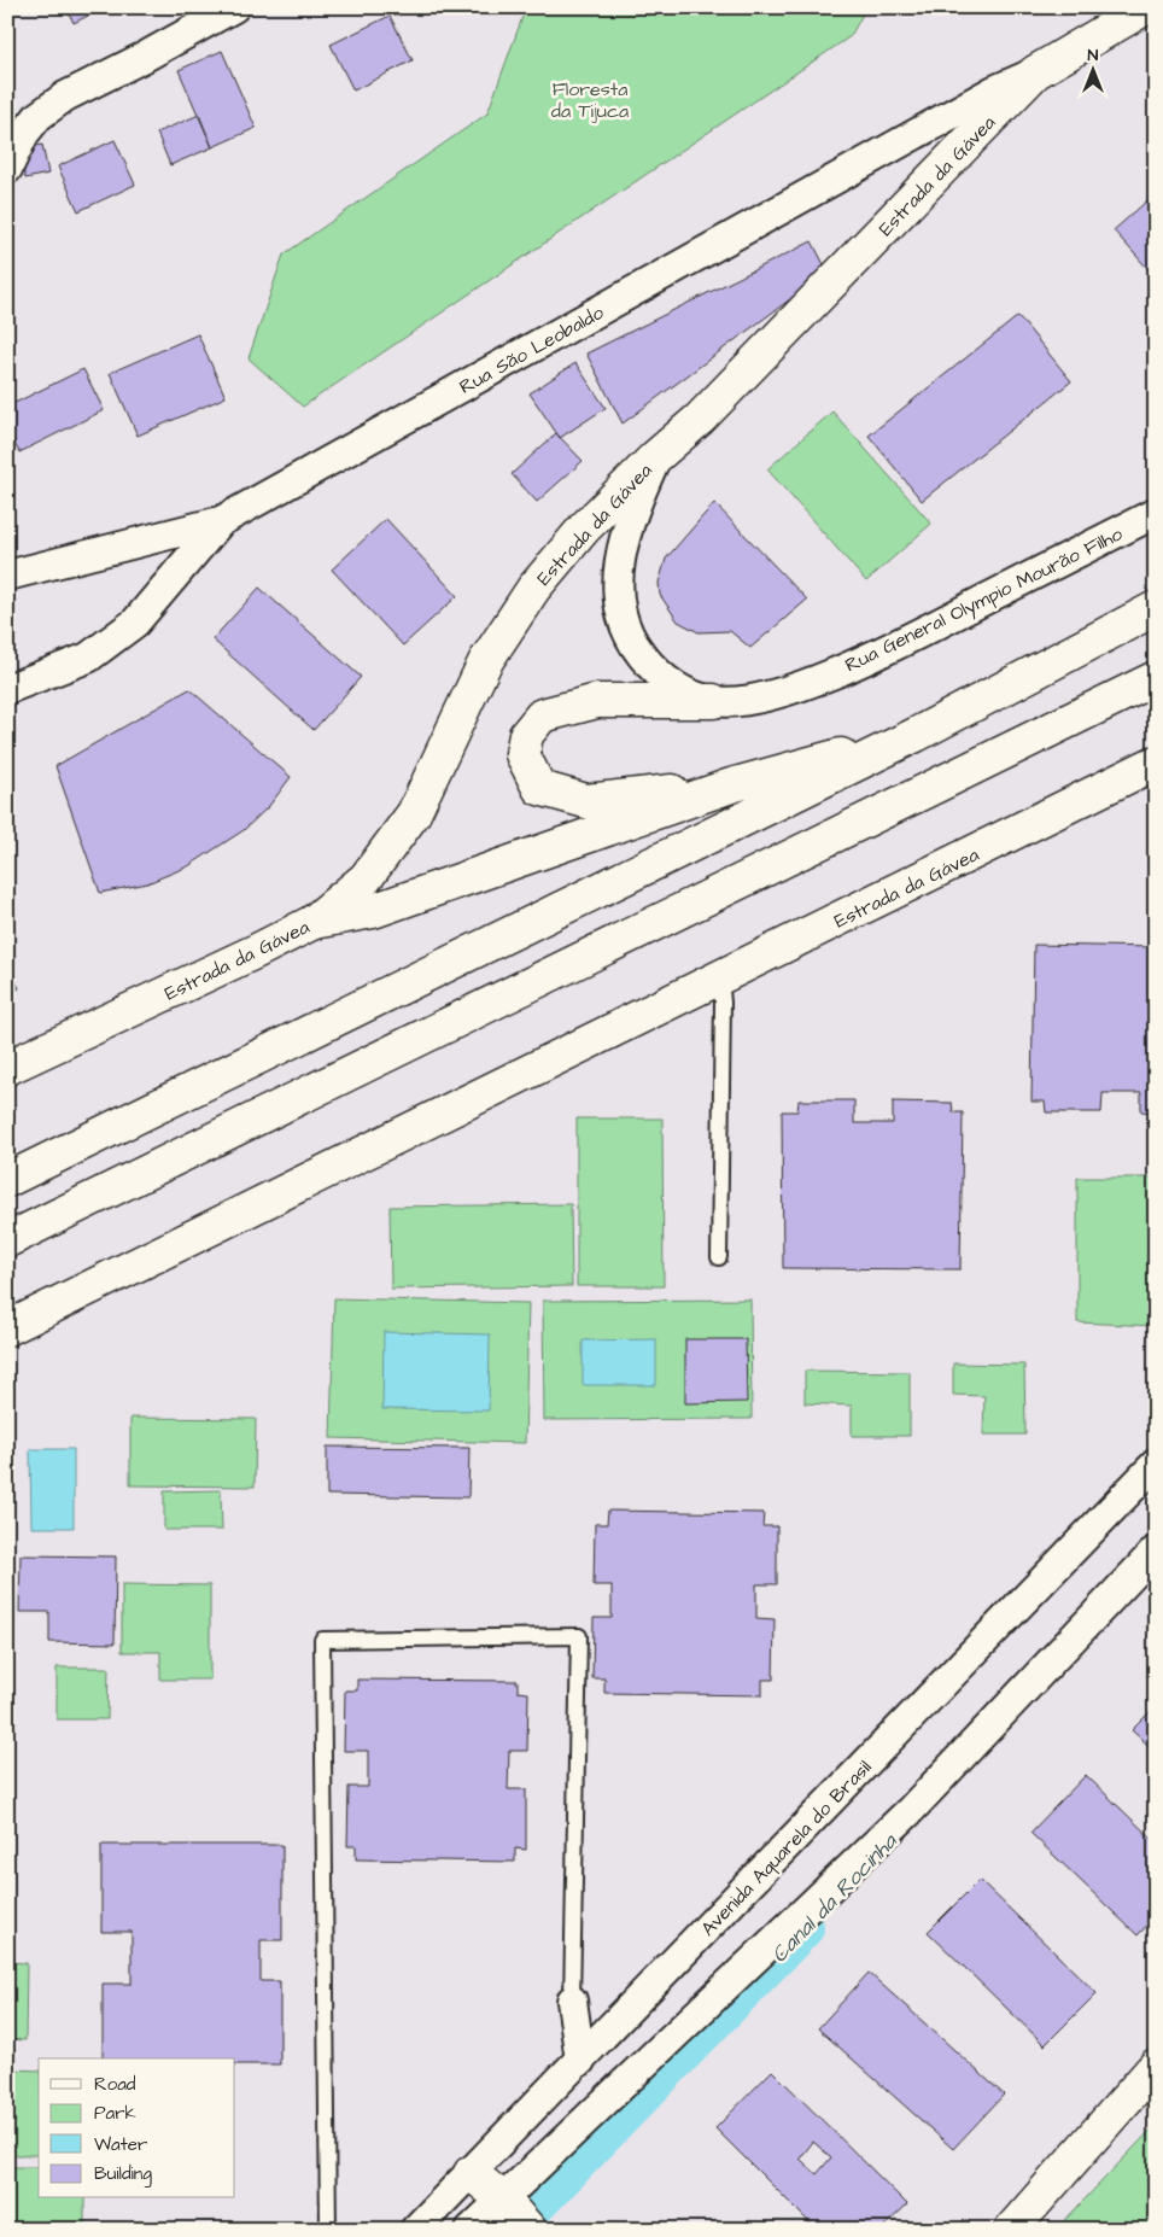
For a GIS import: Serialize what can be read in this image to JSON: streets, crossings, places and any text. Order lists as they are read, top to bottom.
{
  "streets": {
    "main road": ["Estrada da Gávea"],
    "street": ["Rua São Leobaldo", "Rua General Olympio Mourão Filho", "Avenida Aquarela do Brasil"]
  },
  "crossings": [
    ["Estrada da Gávea", "Rua São Leobaldo"],
    ["Estrada da Gávea", "Rua General Olympio Mourão Filho"]
  ],
  "water": ["Canal da Rocinha"],
  "parks": ["Floresta da Tijuca"],
  "legend": [
    "Road",
    "Park",
    "Water",
    "Building"
  ],
  "north": "top"
}
